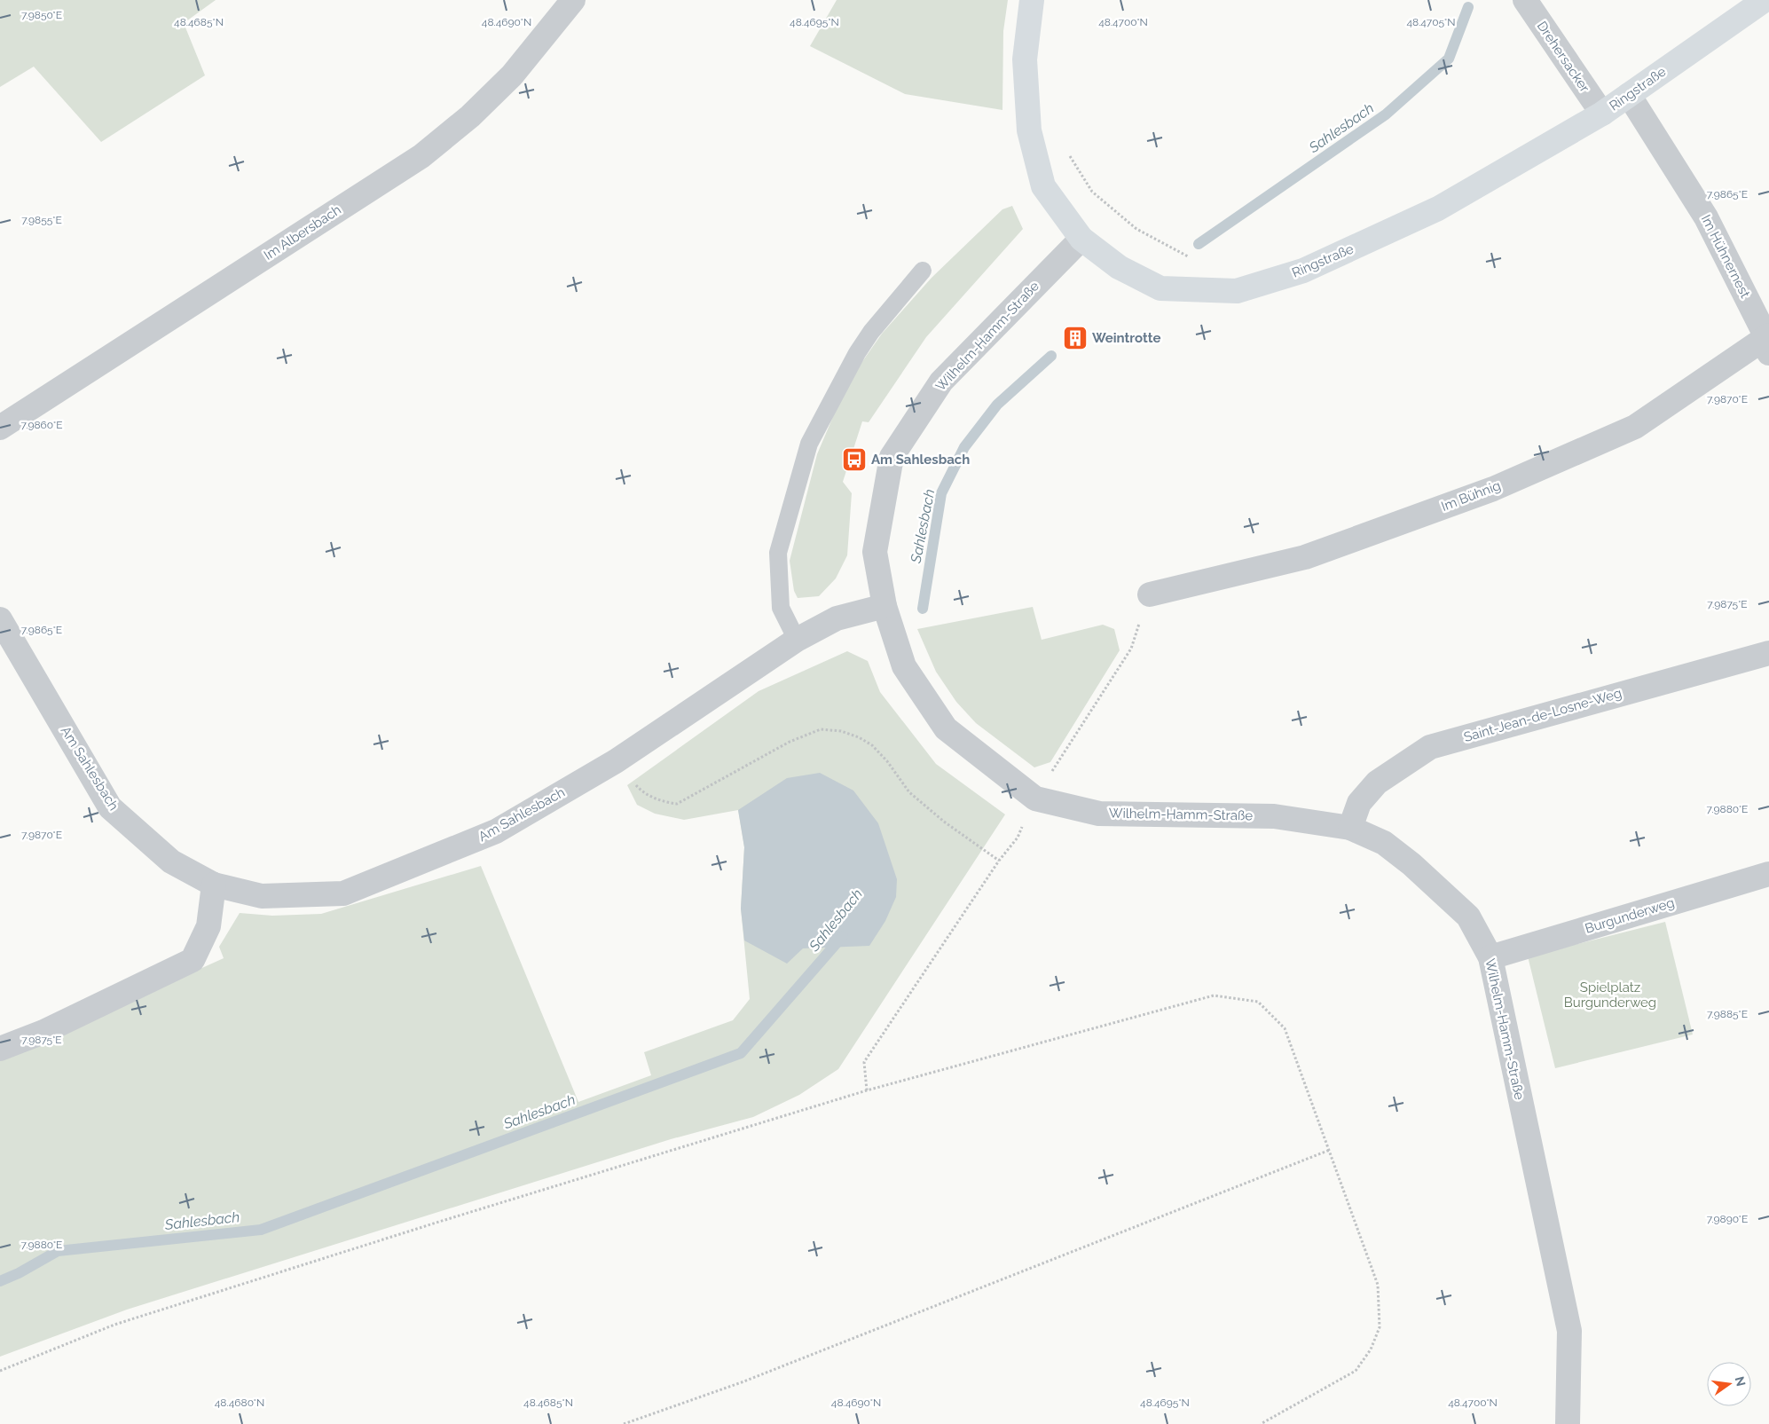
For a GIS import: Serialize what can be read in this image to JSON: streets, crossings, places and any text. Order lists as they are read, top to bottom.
{
  "streets": {
    "street": [
      "Drehersacker",
      "Ringstraße",
      "Im Albersbach",
      "Im Hühnernest",
      "Wilhelm-Hamm-Straße",
      "Im Bühnig",
      "Saint-Jean-de-Losne-Weg",
      "Am Sahlesbach",
      "Burgunderweg"
    ]
  },
  "crossings": [
    ["Drehersacker", "Ringstraße"],
    ["Ringstraße", "Im Hühnernest"],
    ["Ringstraße", "Wilhelm-Hamm-Straße"],
    ["Im Hühnernest", "Im Bühnig"],
    ["Wilhelm-Hamm-Straße", "Saint-Jean-de-Losne-Weg"],
    ["Wilhelm-Hamm-Straße", "Am Sahlesbach"],
    ["Wilhelm-Hamm-Straße", "Burgunderweg"]
  ],
  "water": ["Sahlesbach"],
  "parks": ["Spielplatz Burgunderweg"],
  "places": {
    "building": ["Weintrotte"],
    "bus stop": ["Am Sahlesbach"]
  },
  "north": "right",
  "coordinates": [
    "7.9850°E",
    "48.4685°N",
    "48.4690°N",
    "48.4695°N",
    "48.4700°N",
    "48.4705°N",
    "7.9865°E",
    "7.9855°E",
    "7.9870°E",
    "7.9860°E",
    "7.9875°E",
    "7.9880°E",
    "7.9885°E",
    "7.9890°E",
    "48.4680°N"
  ]
}
